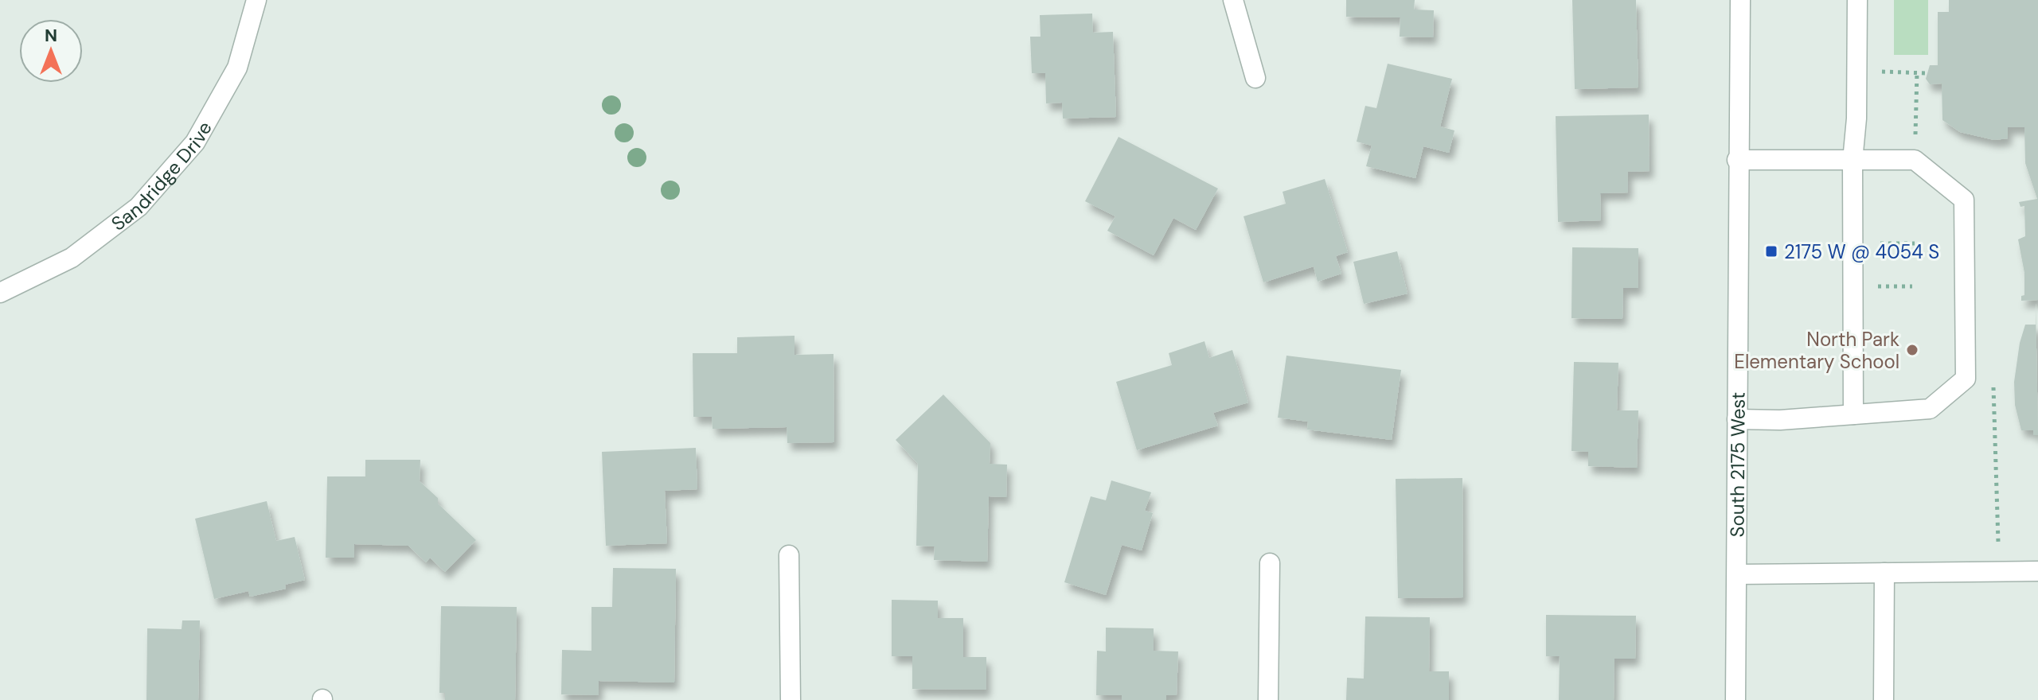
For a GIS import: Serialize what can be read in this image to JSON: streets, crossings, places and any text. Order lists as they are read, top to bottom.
{
  "streets": {
    "street": ["Sandridge Drive", "South 2175 West"]
  },
  "places": {
    "transit": ["2175 W @ 4054 S"],
    "other": ["North Park Elementary School"]
  },
  "north": "top"
}
